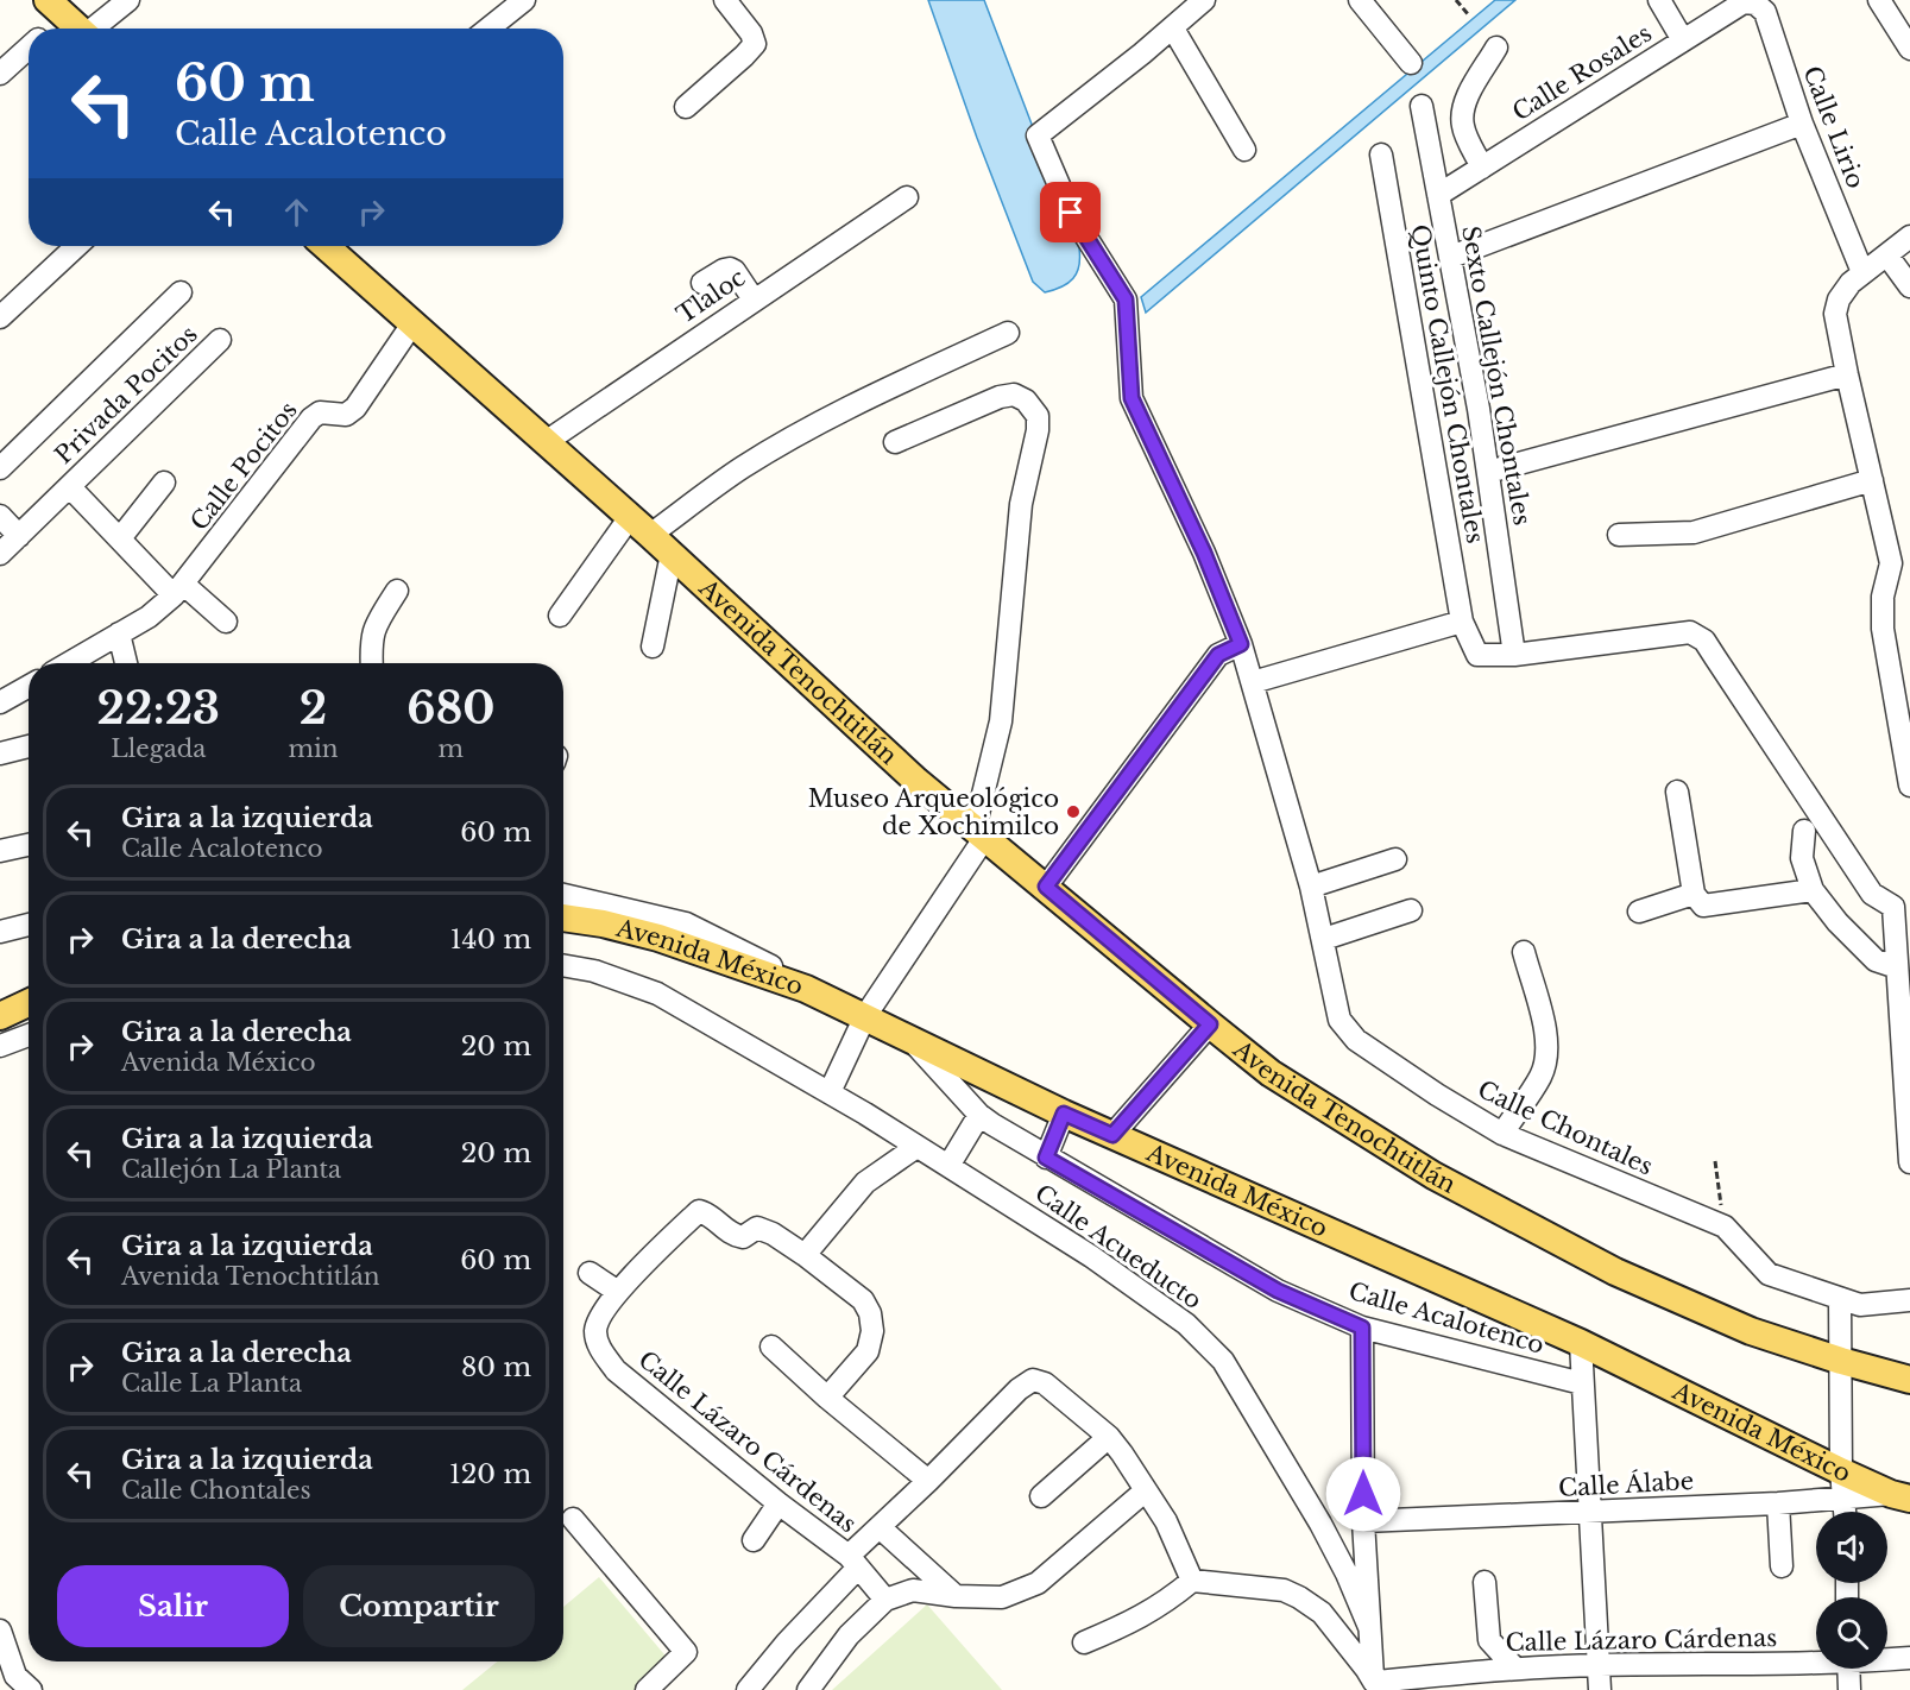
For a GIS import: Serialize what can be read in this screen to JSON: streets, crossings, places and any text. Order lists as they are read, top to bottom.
{
  "streets": {
    "main road": ["Avenida Tenochtitlán", "Avenida México"],
    "street": [
      "Calle Rosales",
      "Calle Lirio",
      "Tlaloc",
      "Sexto Callejón Chontales",
      "Quinto Callejón Chontales",
      "Privada Pocitos",
      "Calle Pocitos",
      "Calle Chontales",
      "Calle Acueducto",
      "Calle Acalotenco",
      "Calle Lázaro Cárdenas",
      "Calle Álabe"
    ]
  },
  "crossings": [
    ["Calle Rosales", "Calle Lirio"],
    ["Calle Rosales", "Sexto Callejón Chontales"],
    ["Tlaloc", "Avenida Tenochtitlán"],
    ["Sexto Callejón Chontales", "Quinto Callejón Chontales"],
    ["Calle Pocitos", "Avenida Tenochtitlán"],
    ["Avenida México", "Calle Acalotenco"],
    ["Avenida México", "Calle Álabe"]
  ],
  "places": ["Museo Arqueológico de Xochimilco"],
  "page": {
    "turn": ["60 m", "Calle Acalotenco"],
    "eta": [
      "22:23",
      "Llegada",
      "2",
      "min",
      "680",
      "m"
    ],
    "list": [
      {
        "name": "Gira a la izquierda",
        "note": "Calle Acalotenco",
        "value": "60 m"
      },
      {
        "name": "Gira a la derecha",
        "value": "140 m"
      },
      {
        "name": "Gira a la derecha",
        "note": "Avenida México",
        "value": "20 m"
      },
      {
        "name": "Gira a la izquierda",
        "note": "Callejón La Planta",
        "value": "20 m"
      },
      {
        "name": "Gira a la izquierda",
        "note": "Avenida Tenochtitlán",
        "value": "60 m"
      },
      {
        "name": "Gira a la derecha",
        "note": "Calle La Planta",
        "value": "80 m"
      },
      {
        "name": "Gira a la izquierda",
        "note": "Calle Chontales",
        "value": "120 m"
      }
    ],
    "buttons": ["Salir", "Compartir"]
  }
}
